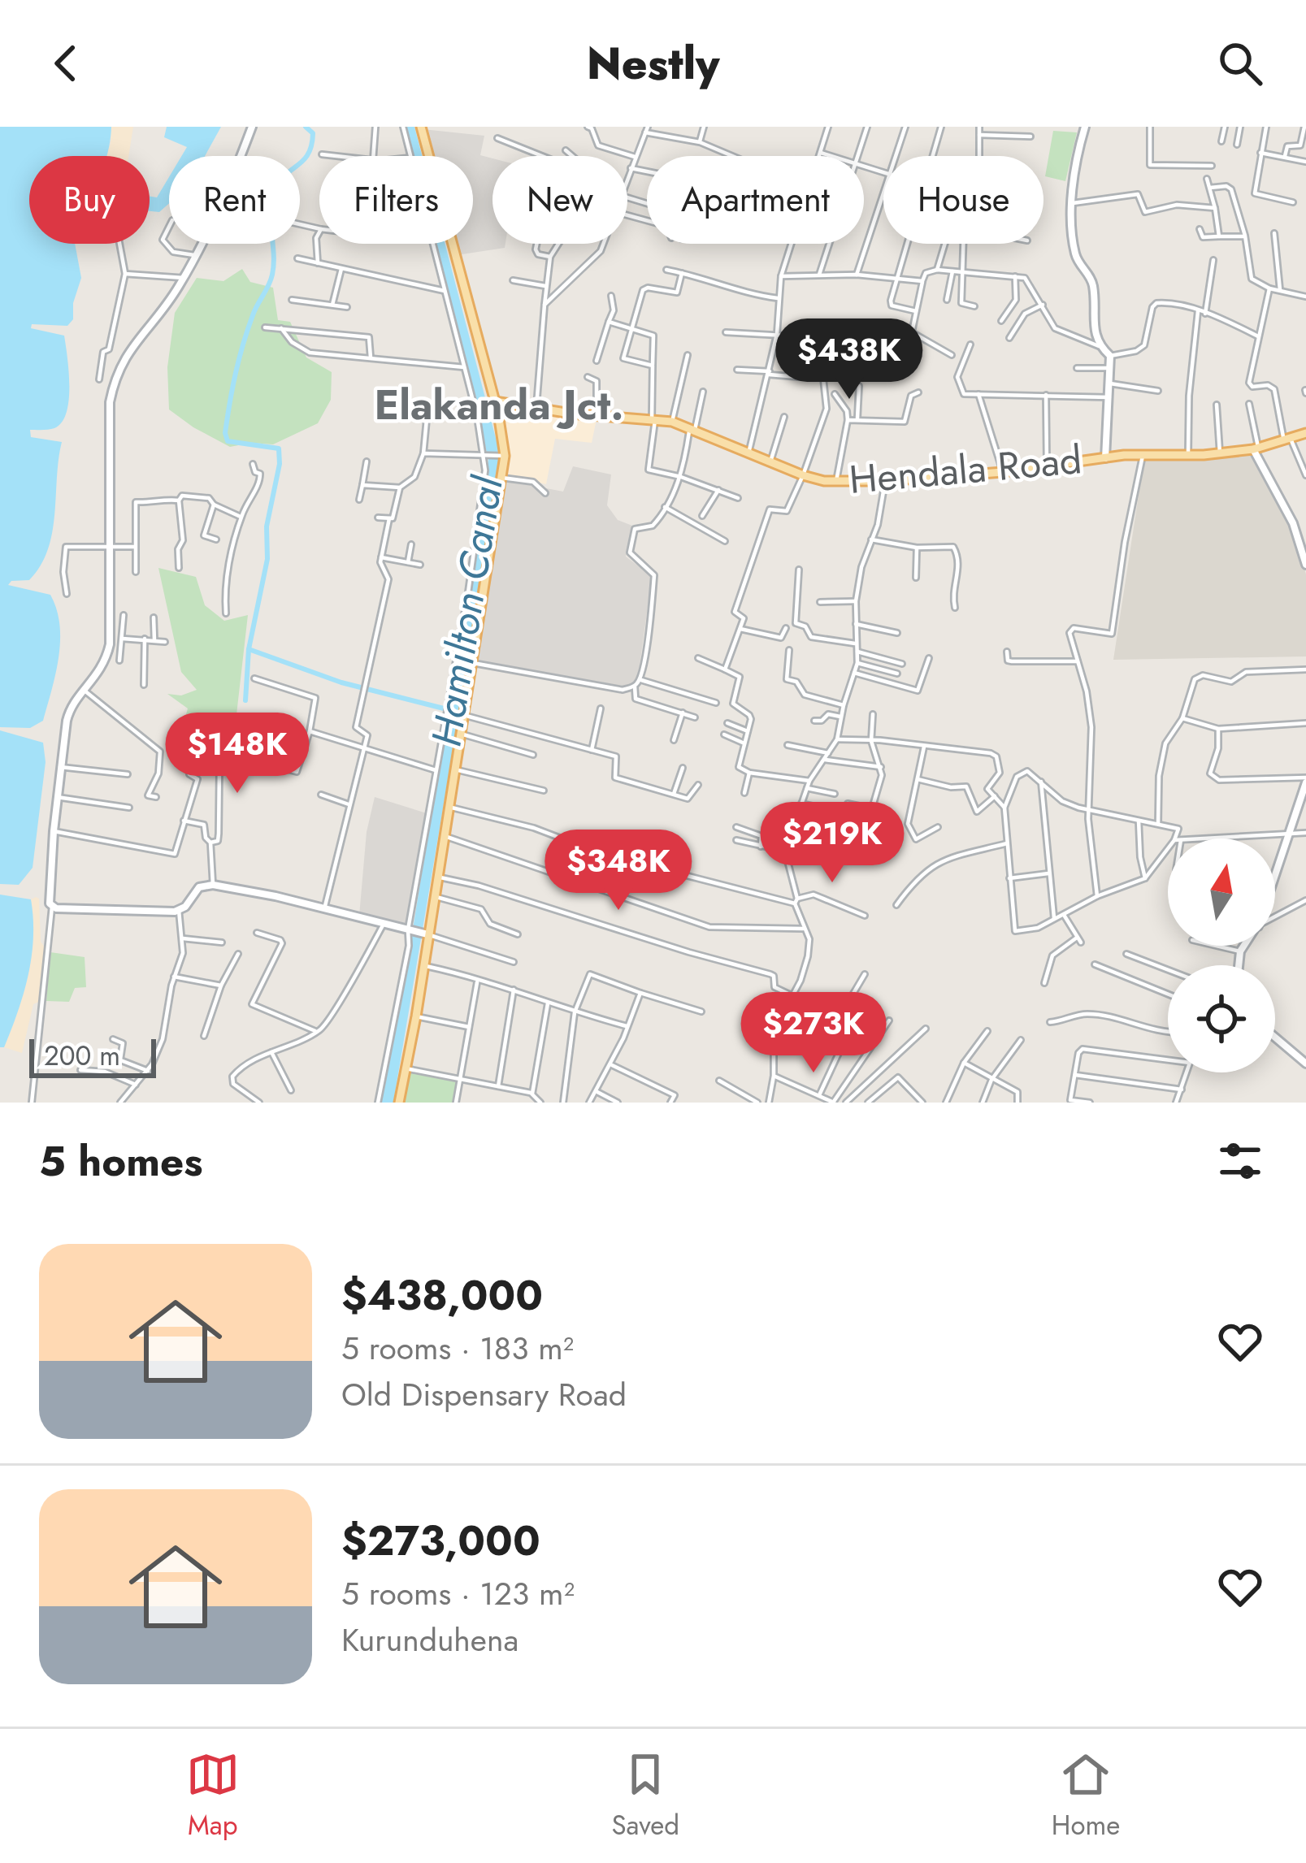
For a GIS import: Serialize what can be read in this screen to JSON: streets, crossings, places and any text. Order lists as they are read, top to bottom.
{
  "streets": {
    "main road": ["Hendala Road"]
  },
  "districts": ["Elakanda Jct."],
  "water": ["Hamilton Canal"],
  "scale_bar": "200 m",
  "north": "top",
  "page": {
    "header": "Nestly",
    "chip": [
      "Buy",
      "Rent",
      "Filters",
      "New",
      "Apartment",
      "House"
    ],
    "price": [
      "$438K",
      "$148K",
      "$219K",
      "$348K",
      "$273K"
    ],
    "scale": "200 m",
    "heading": "5 homes",
    "list": [
      {
        "name": "$438,000",
        "note": "5 rooms · 183 m² · Old Dispensary Road"
      },
      {
        "name": "$273,000",
        "note": "5 rooms · 123 m² · Kurunduhena"
      }
    ],
    "tabs": ["Map", "Saved", "Home"]
  }
}
